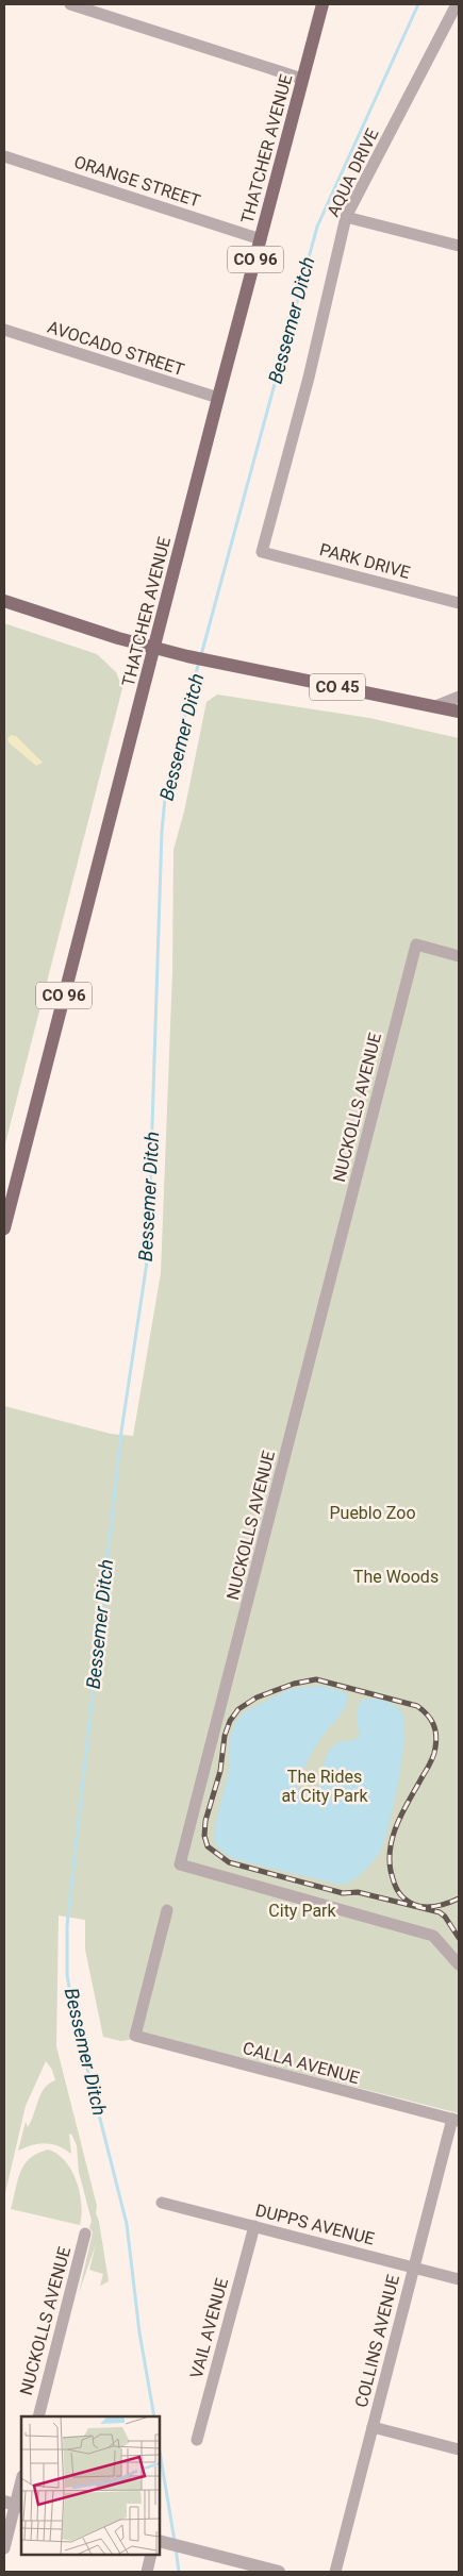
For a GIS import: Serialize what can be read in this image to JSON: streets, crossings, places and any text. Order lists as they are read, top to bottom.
{
  "streets": {
    "main road": ["THATCHER AVENUE", "CO 96", "CO 45"],
    "street": [
      "AQUA DRIVE",
      "ORANGE STREET",
      "AVOCADO STREET",
      "PARK DRIVE",
      "NUCKOLLS AVENUE",
      "CALLA AVENUE",
      "DUPPS AVENUE",
      "VAIL AVENUE",
      "COLLINS AVENUE"
    ]
  },
  "crossings": [
    ["THATCHER AVENUE", "ORANGE STREET"],
    ["THATCHER AVENUE", "AVOCADO STREET"],
    ["THATCHER AVENUE", "CO 45"],
    ["AQUA DRIVE", "PARK DRIVE"],
    ["CALLA AVENUE", "COLLINS AVENUE"],
    ["DUPPS AVENUE", "VAIL AVENUE"],
    ["DUPPS AVENUE", "COLLINS AVENUE"]
  ],
  "water": ["Bessemer Ditch"],
  "parks": [
    "Pueblo Zoo",
    "The Woods",
    "The Rides at City Park",
    "City Park"
  ]
}
